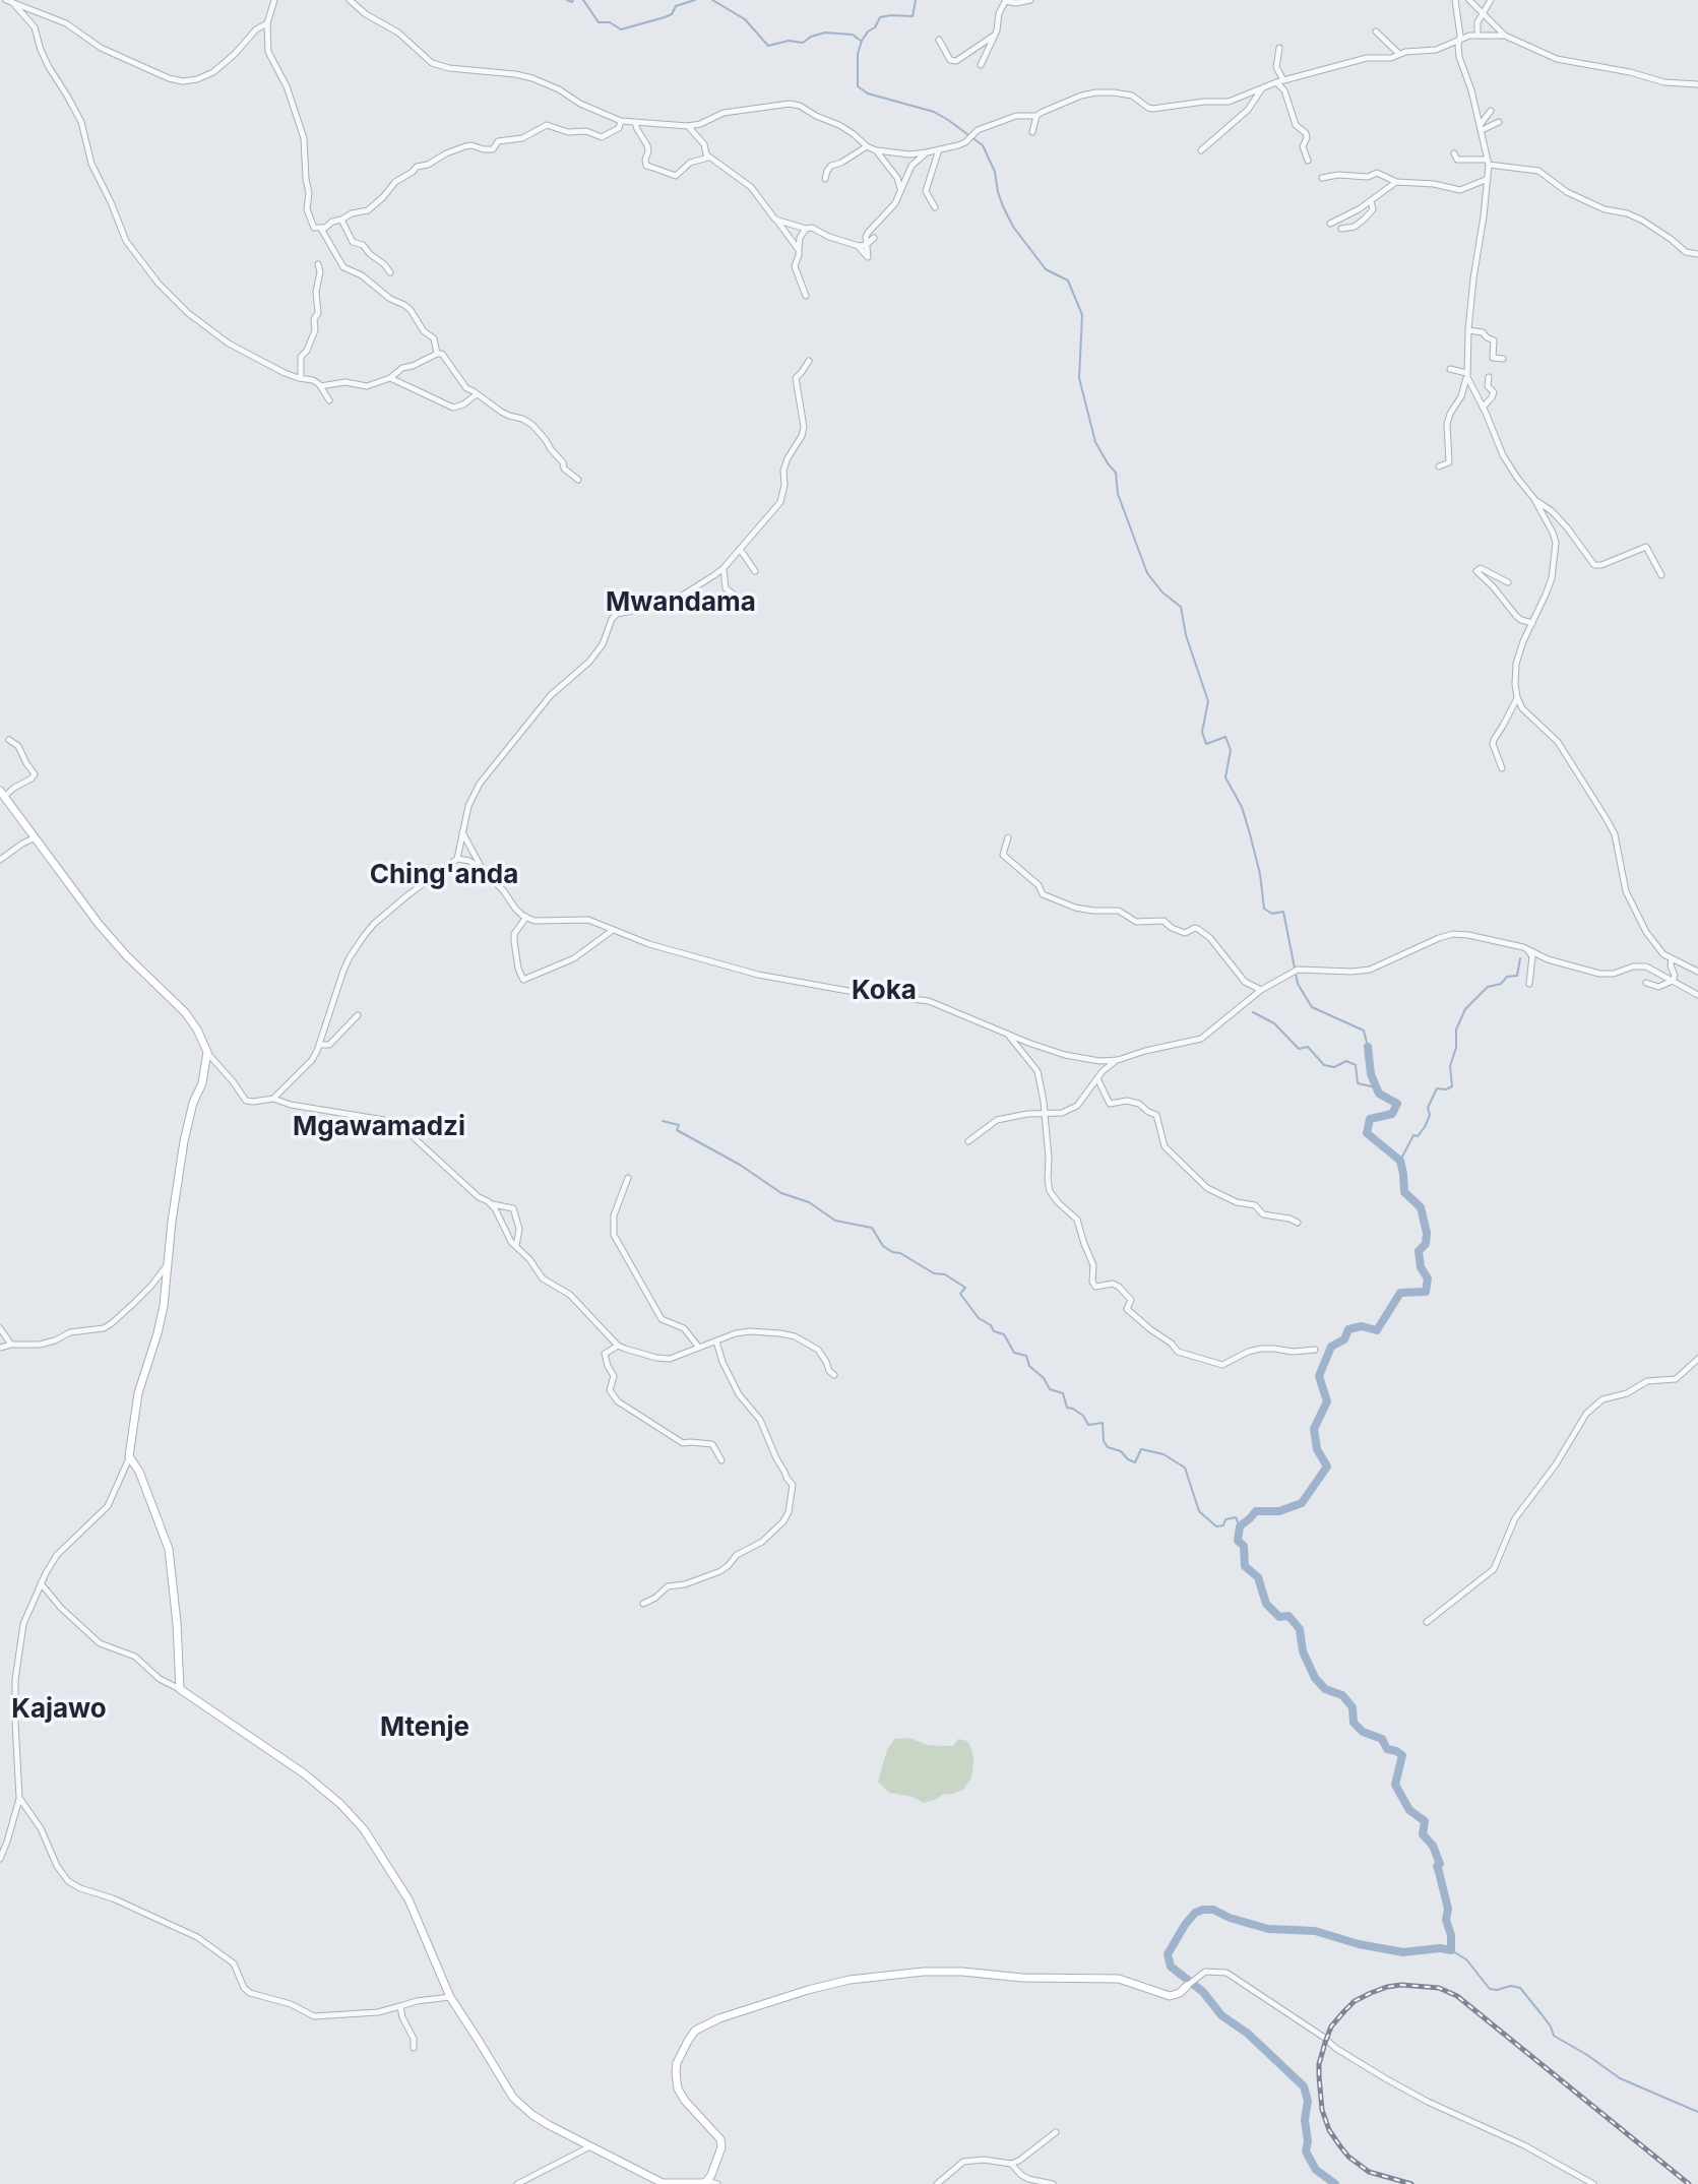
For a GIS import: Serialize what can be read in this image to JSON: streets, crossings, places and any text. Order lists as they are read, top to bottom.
{
  "districts": [
    "Mwandama",
    "Ching'anda",
    "Koka",
    "Mgawamadzi",
    "Kajawo",
    "Mtenje"
  ]
}
